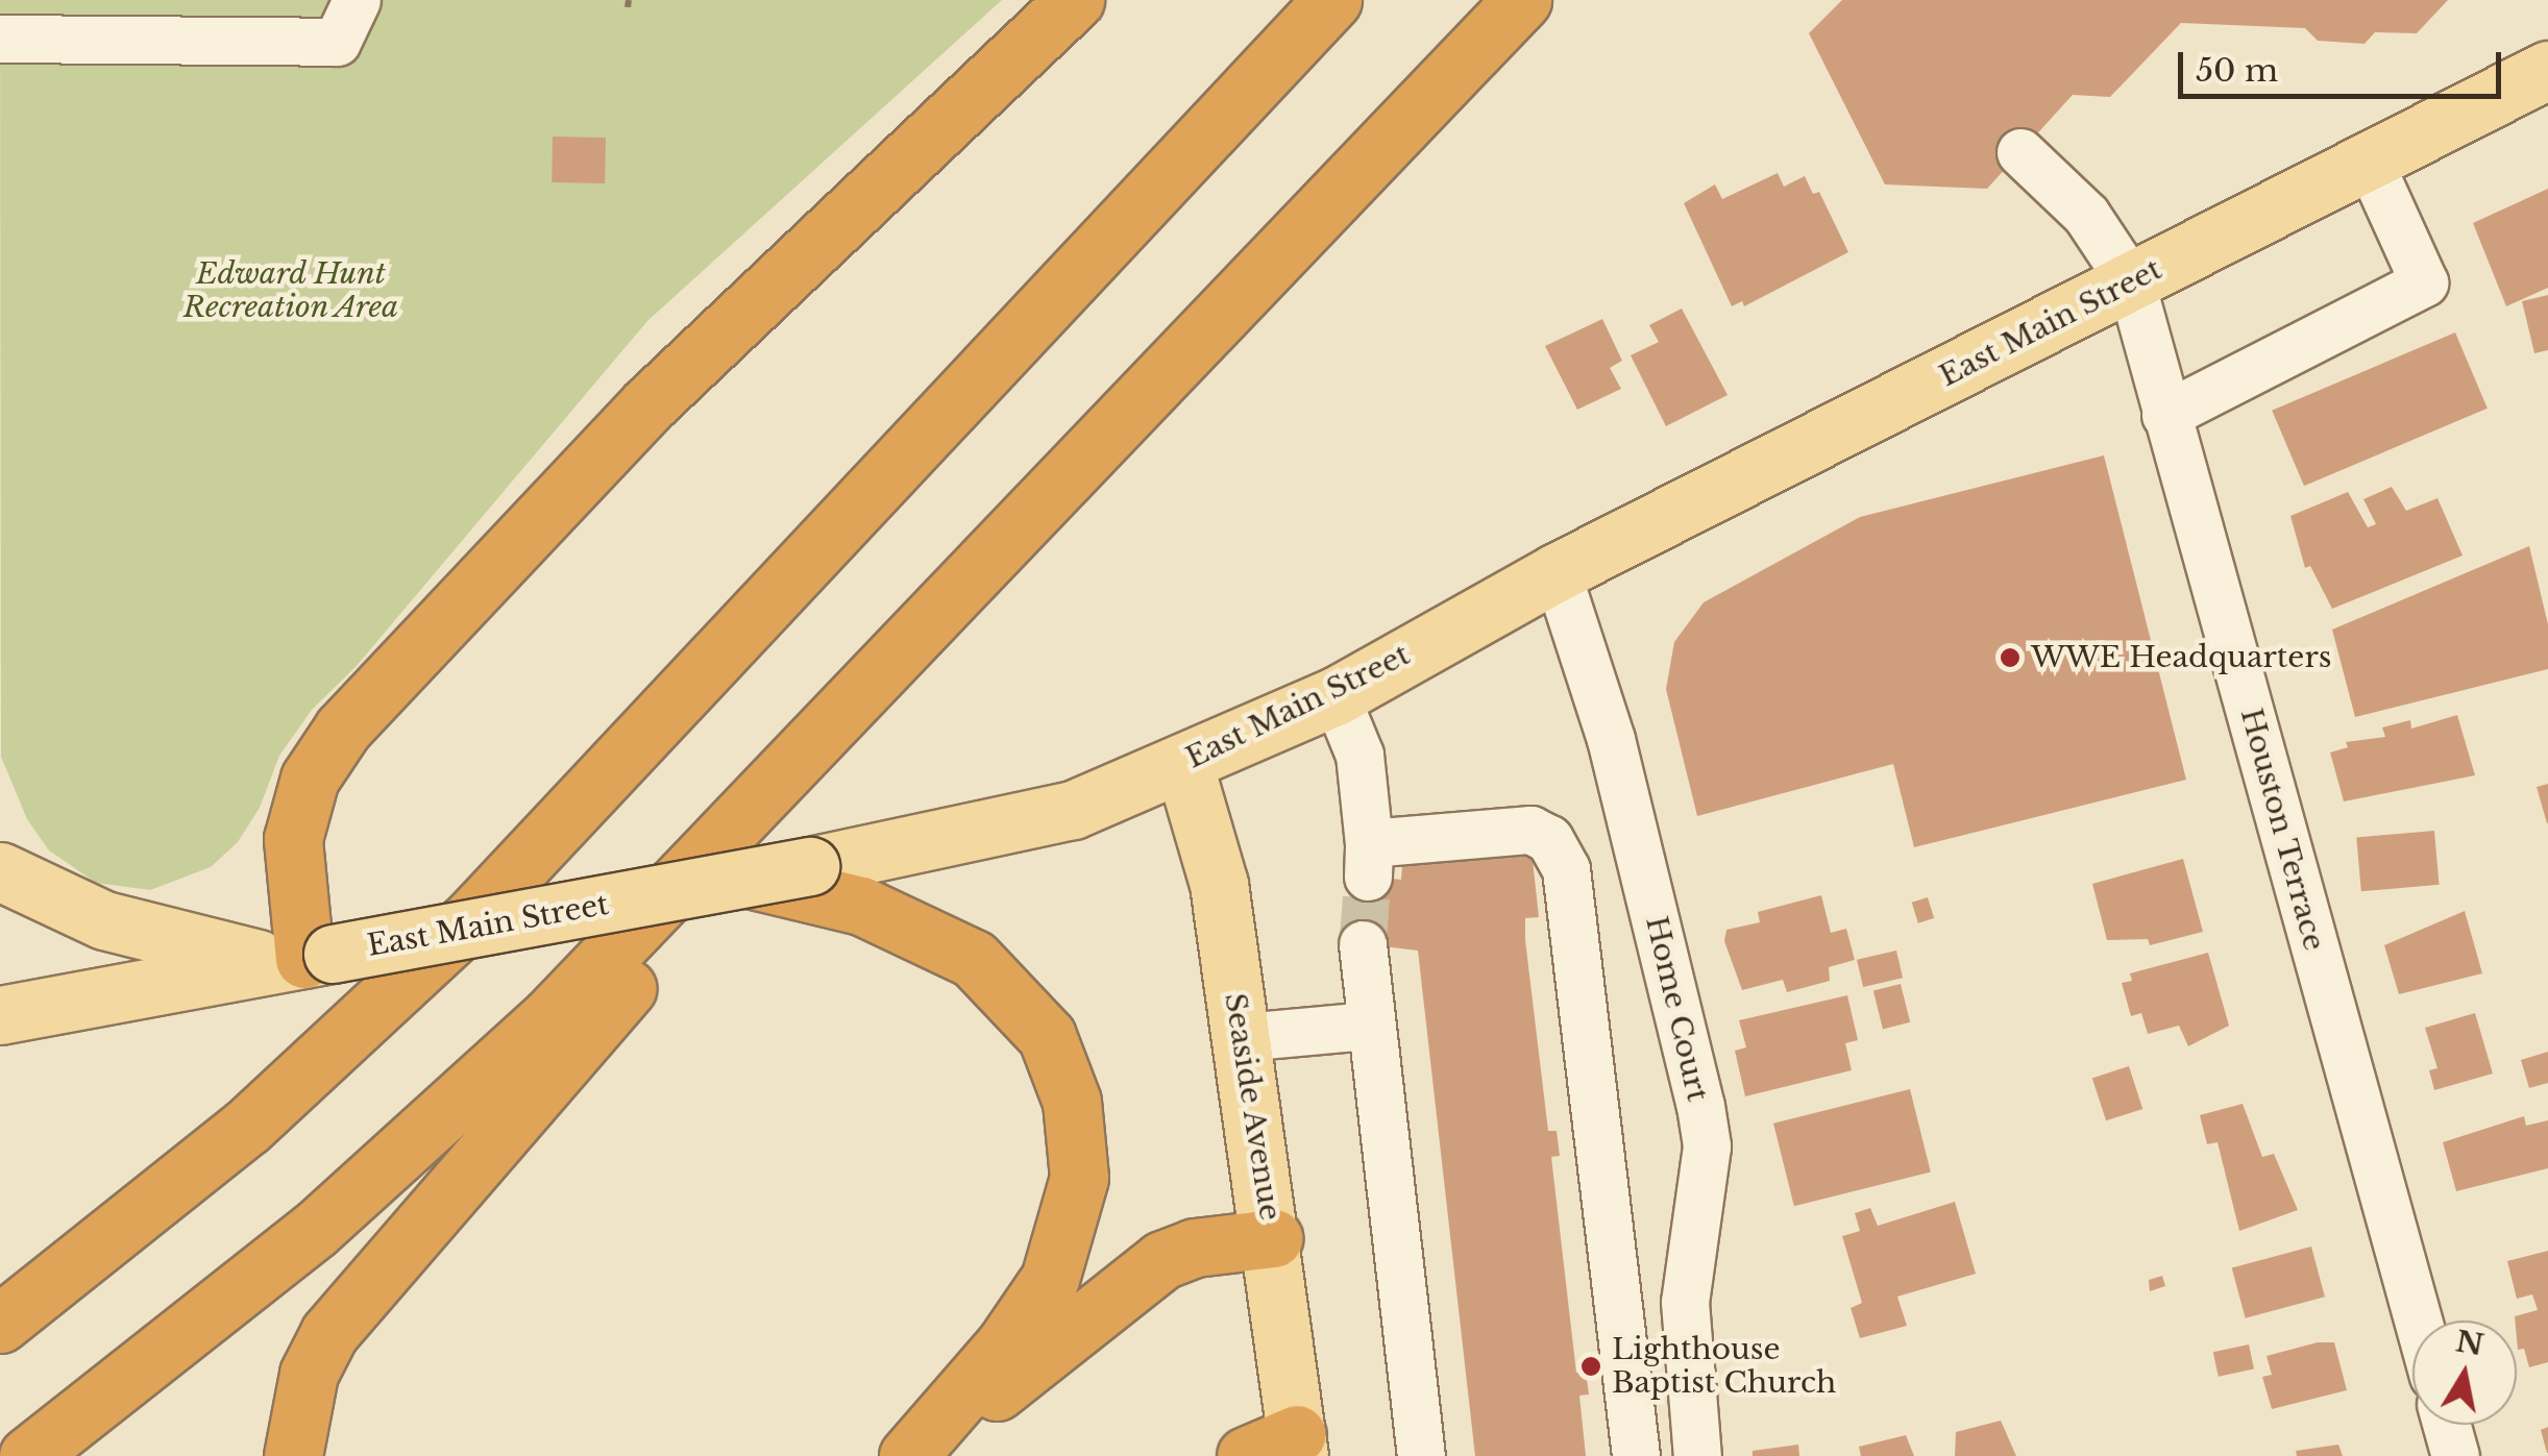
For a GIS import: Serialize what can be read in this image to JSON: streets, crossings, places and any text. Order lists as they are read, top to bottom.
{
  "streets": {
    "main road": ["East Main Street", "Seaside Avenue"],
    "street": ["Houston Terrace", "Home Court"]
  },
  "crossings": [
    ["East Main Street", "Houston Terrace"],
    ["East Main Street", "Home Court"],
    ["East Main Street", "Seaside Avenue"]
  ],
  "parks": ["Edward Hunt Recreation Area"],
  "places": ["WWE Headquarters", "Lighthouse Baptist Church"],
  "scale_bar": "50 m",
  "north": "top"
}
